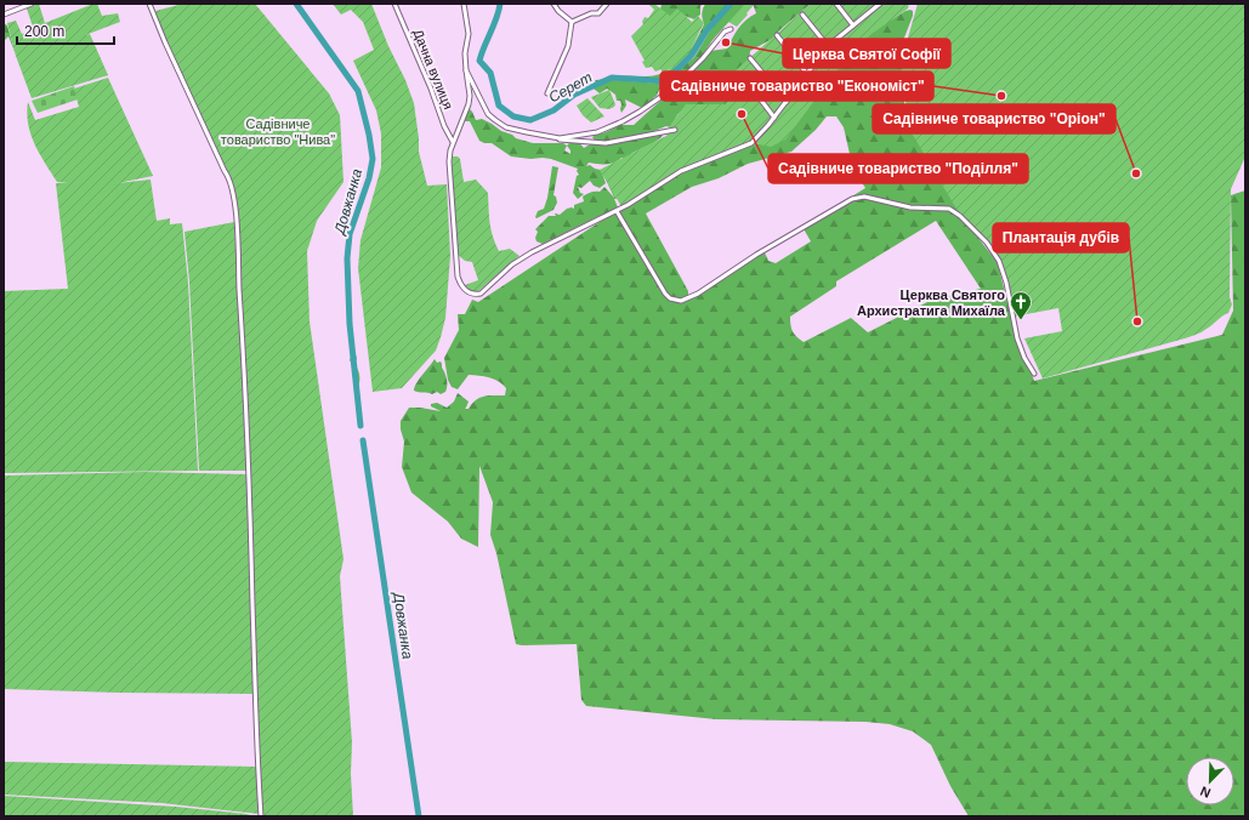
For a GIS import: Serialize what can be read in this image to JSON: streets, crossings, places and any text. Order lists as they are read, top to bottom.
{
  "streets": {
    "street": ["Дачна вулиця"]
  },
  "water": ["Серет", "Довжанка"],
  "parks": ["Садівниче товариство \"Нива\""],
  "places": {
    "other": [
      "Церква Святої Софії",
      "Садівниче товариство \"Економіст\"",
      "Садівниче товариство \"Поділля\"",
      "Садівниче товариство \"Оріон\"",
      "Плантація дубів"
    ],
    "church": ["Церква Святого Архистратига Михаїла"]
  },
  "scale_bar": "200 m",
  "north": "bottom left"
}
